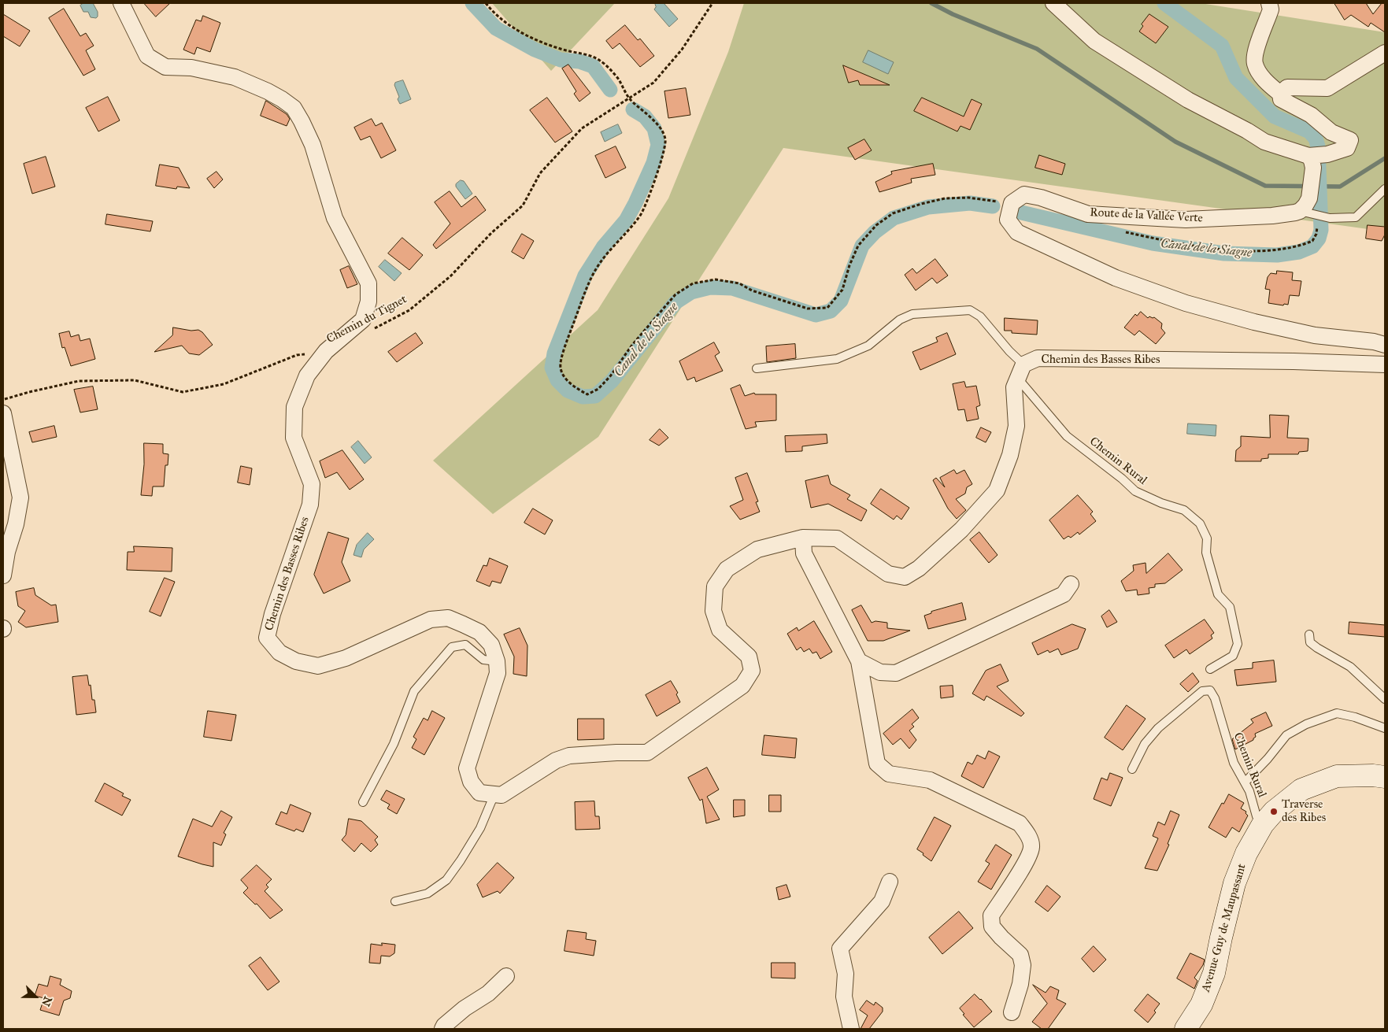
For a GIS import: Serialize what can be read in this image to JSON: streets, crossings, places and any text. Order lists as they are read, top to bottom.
{
  "streets": {
    "main road": ["Avenue Guy de Maupassant"],
    "street": ["Route de la Vallée Verte", "Chemin des Basses Ribes"],
    "lane": ["Chemin Rural"],
    "path": ["Chemin du Tignet"]
  },
  "crossings": [
    ["Chemin du Tignet", "Chemin des Basses Ribes"],
    ["Chemin des Basses Ribes", "Chemin Rural"],
    ["Chemin Rural", "Avenue Guy de Maupassant"]
  ],
  "water": ["Canal de la Siagne"],
  "places": ["Traverse des Ribes"],
  "north": "bottom right"
}
